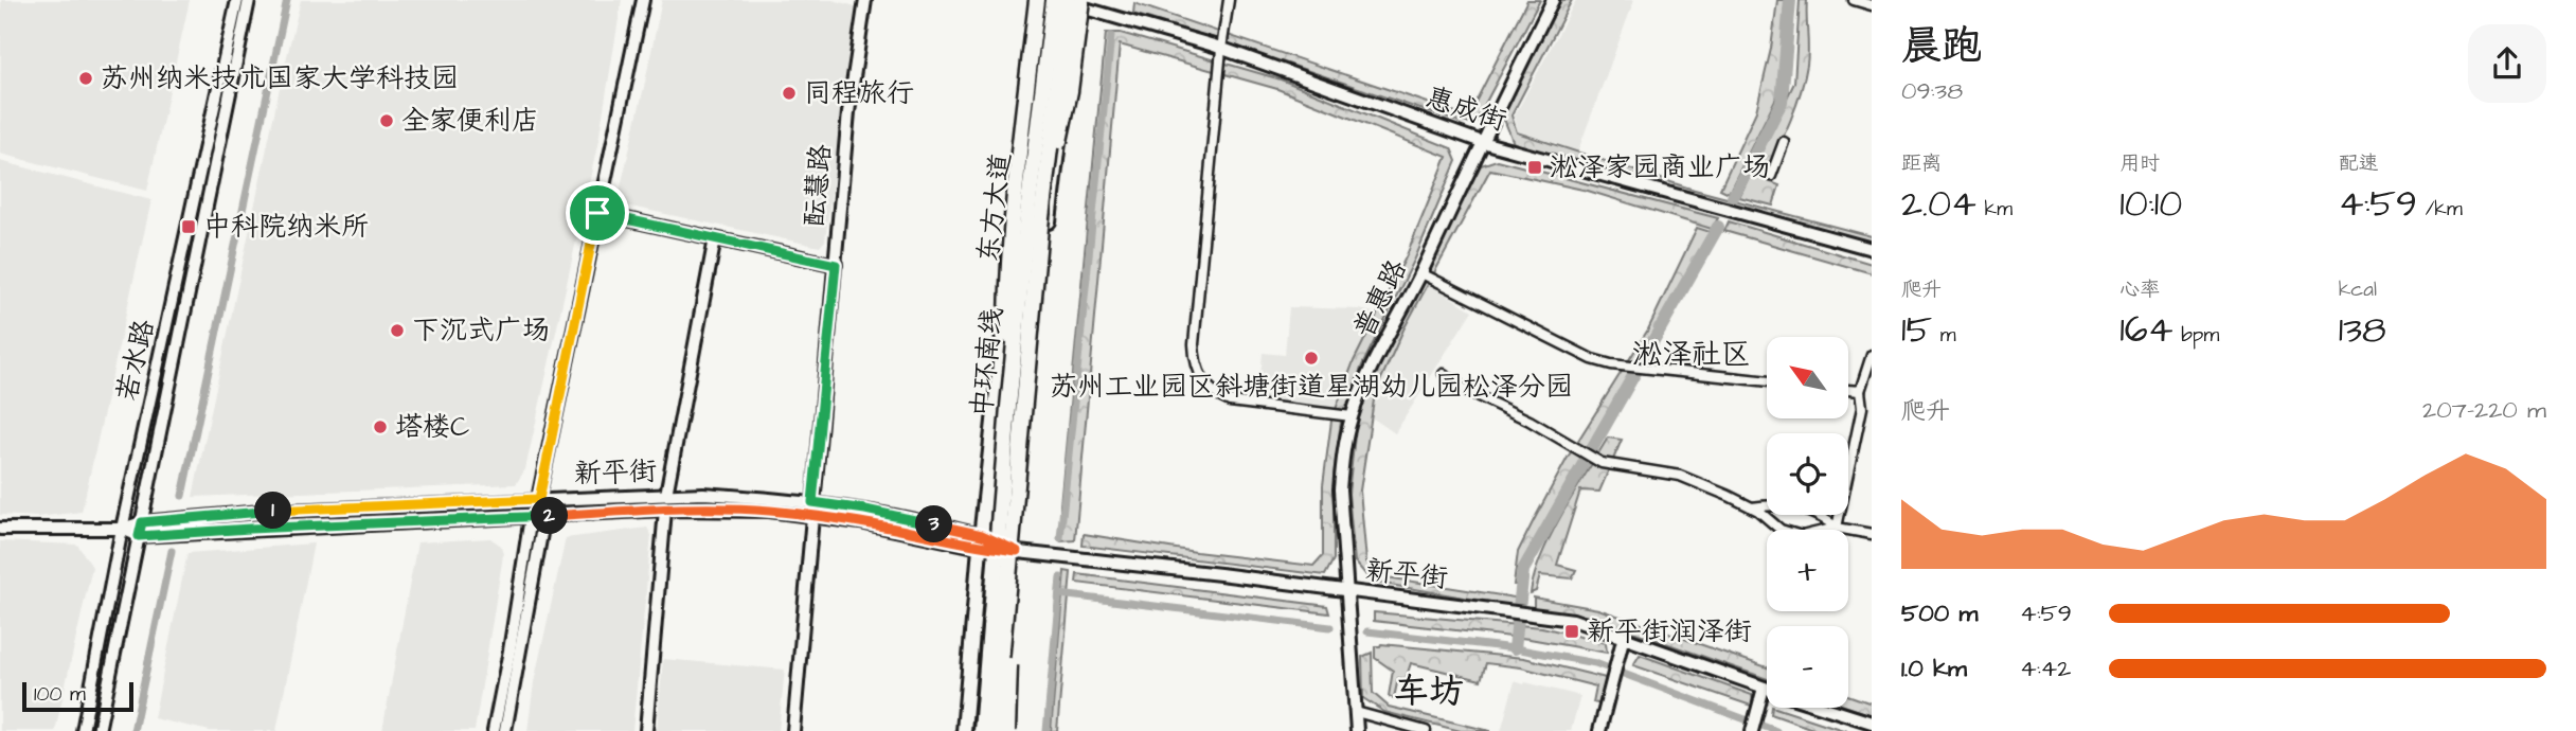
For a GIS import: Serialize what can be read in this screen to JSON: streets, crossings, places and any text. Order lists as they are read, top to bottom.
{
  "streets": {
    "highway": ["中环南线"],
    "main road": [
      "惠成街",
      "酝慧路",
      "东方大道",
      "普惠路",
      "若水路",
      "新平街"
    ]
  },
  "crossings": [
    ["惠成街", "东方大道"],
    ["惠成街", "普惠路"],
    ["惠成街", "中环南线"],
    ["酝慧路", "新平街"],
    ["东方大道", "中环南线"],
    ["东方大道", "新平街"],
    ["普惠路", "新平街"],
    ["若水路", "新平街"]
  ],
  "districts": ["淞泽社区", "车坊"],
  "places": {
    "other": [
      "苏州纳米技术国家大学科技园",
      "同程旅行",
      "全家便利店",
      "下沉式广场",
      "苏州工业园区斜塘街道星湖幼儿园松泽分园",
      "塔楼C"
    ],
    "transit": ["淞泽家园商业广场", "中科院纳米所", "新平街润泽街"]
  },
  "scale_bar": "100 m",
  "north": "top left",
  "page": {
    "heading": ["晨跑", "09:38"],
    "stats": [
      ["距离", "2.04 km"],
      ["用时", "10:10"],
      ["配速", "4:59 /km"],
      ["爬升", "15 m"],
      ["心率", "164 bpm"],
      ["kcal", "138"]
    ],
    "map_buttons": ["+", "−"],
    "chart": ["爬升", "207–220 m"],
    "pins": ["1", "2", "3"],
    "list": [
      {
        "name": "500 m",
        "note": "4:59"
      },
      {
        "name": "1.0 km",
        "note": "4:42"
      }
    ],
    "scale": "100 m"
  }
}
